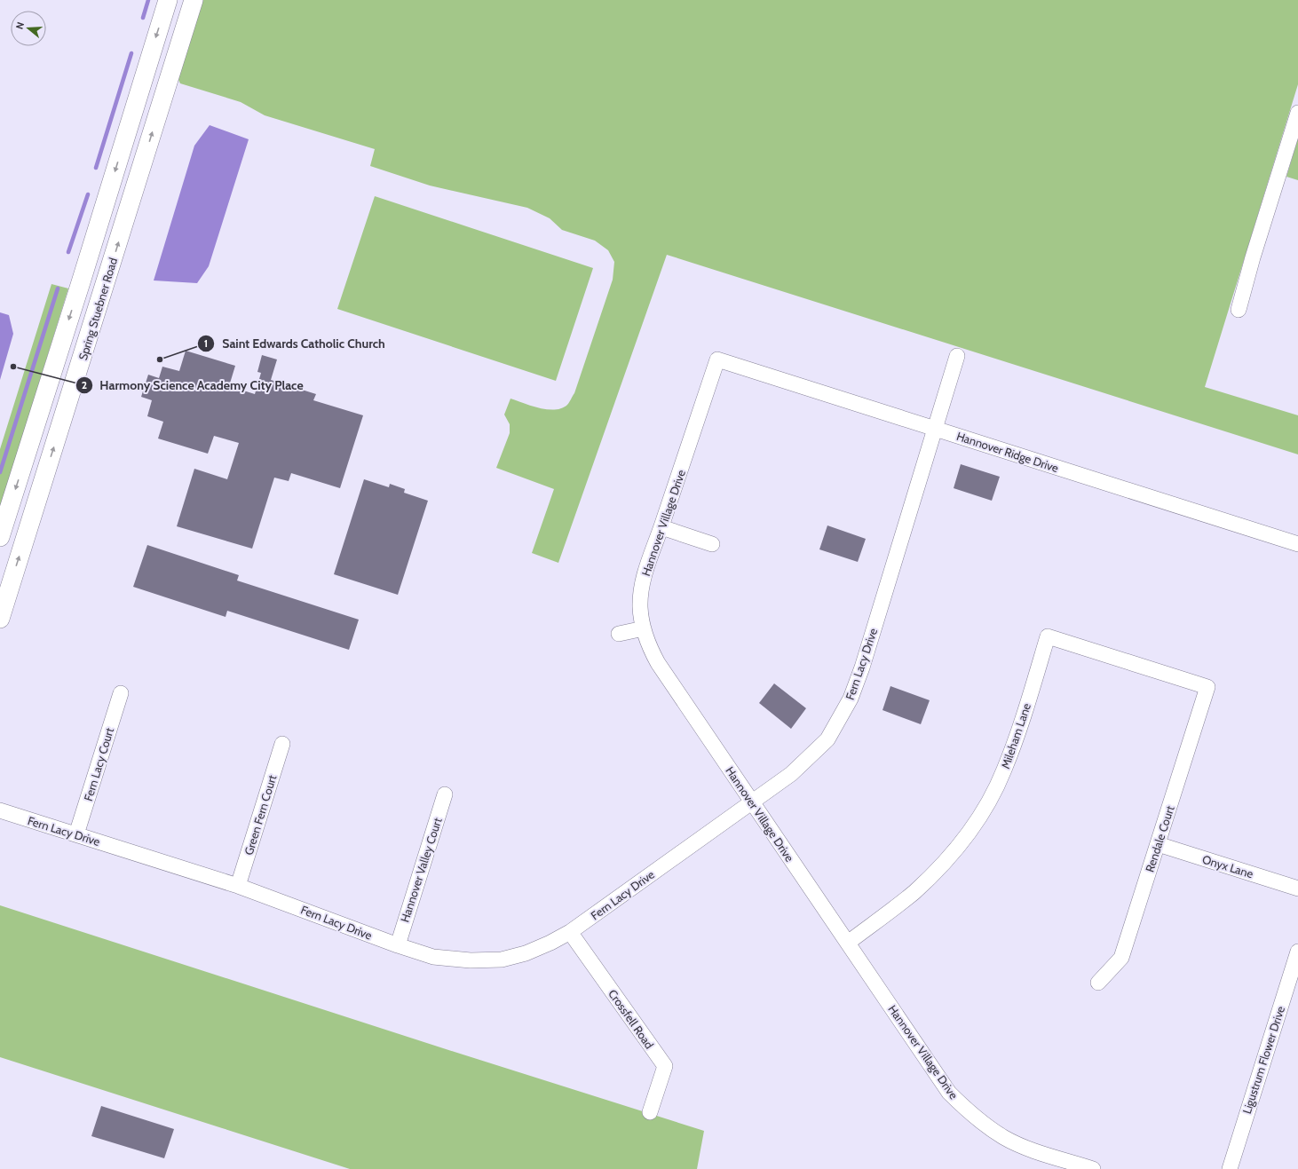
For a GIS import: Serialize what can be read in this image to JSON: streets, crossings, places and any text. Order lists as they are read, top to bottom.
{
  "streets": {
    "main road": ["Spring Stuebner Road"],
    "street": [
      "Hannover Ridge Drive",
      "Hannover Village Drive",
      "Fern Lacy Drive",
      "Mileham Lane",
      "Fern Lacy Court",
      "Green Fern Court",
      "Rendale Court",
      "Onyx Lane",
      "Hannover Valley Court",
      "Crossfell Road",
      "Ligustrum Flower Drive"
    ]
  },
  "crossings": [
    ["Hannover Ridge Drive", "Hannover Village Drive"],
    ["Hannover Ridge Drive", "Fern Lacy Drive"],
    ["Hannover Village Drive", "Fern Lacy Drive"],
    ["Hannover Village Drive", "Mileham Lane"],
    ["Fern Lacy Drive", "Fern Lacy Court"],
    ["Fern Lacy Drive", "Green Fern Court"],
    ["Fern Lacy Drive", "Hannover Valley Court"],
    ["Fern Lacy Drive", "Crossfell Road"],
    ["Mileham Lane", "Rendale Court"],
    ["Rendale Court", "Onyx Lane"]
  ],
  "places": ["Saint Edwards Catholic Church", "Harmony Science Academy City Place"],
  "north": "left"
}
